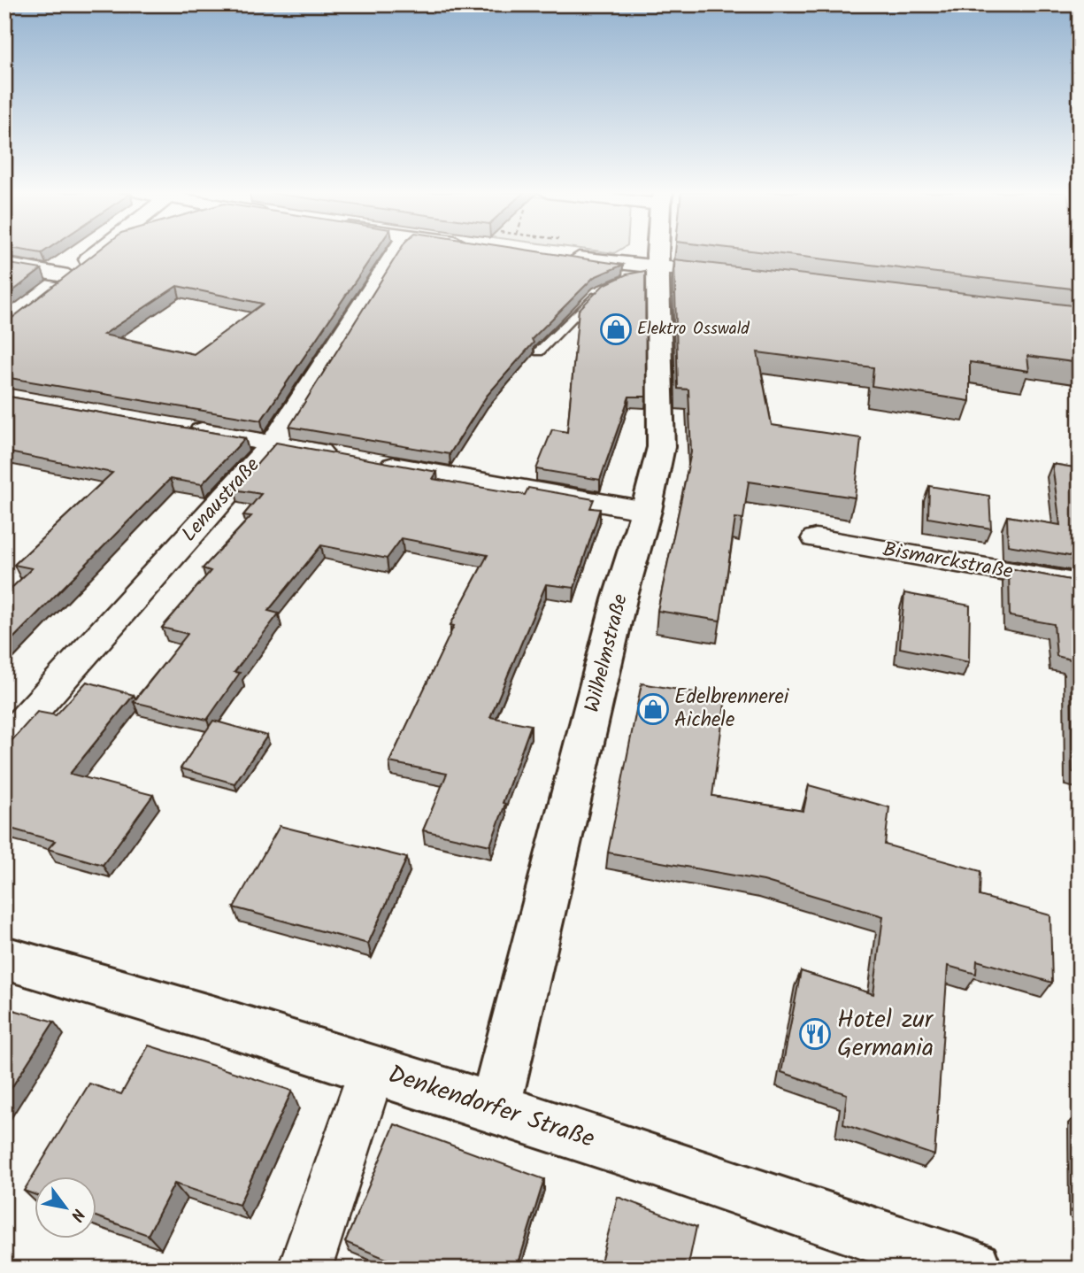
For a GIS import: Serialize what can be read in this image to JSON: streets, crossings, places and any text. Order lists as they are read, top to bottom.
{
  "streets": {
    "street": [
      "Lenaustraße",
      "Bismarckstraße",
      "Wilhelmstraße",
      "Denkendorfer Straße"
    ]
  },
  "crossings": [
    ["Wilhelmstraße", "Denkendorfer Straße"]
  ],
  "places": {
    "shop": ["Elektro Osswald", "Edelbrennerei Aichele"],
    "restaurant": ["Hotel zur Germania"]
  },
  "north": "bottom right"
}
